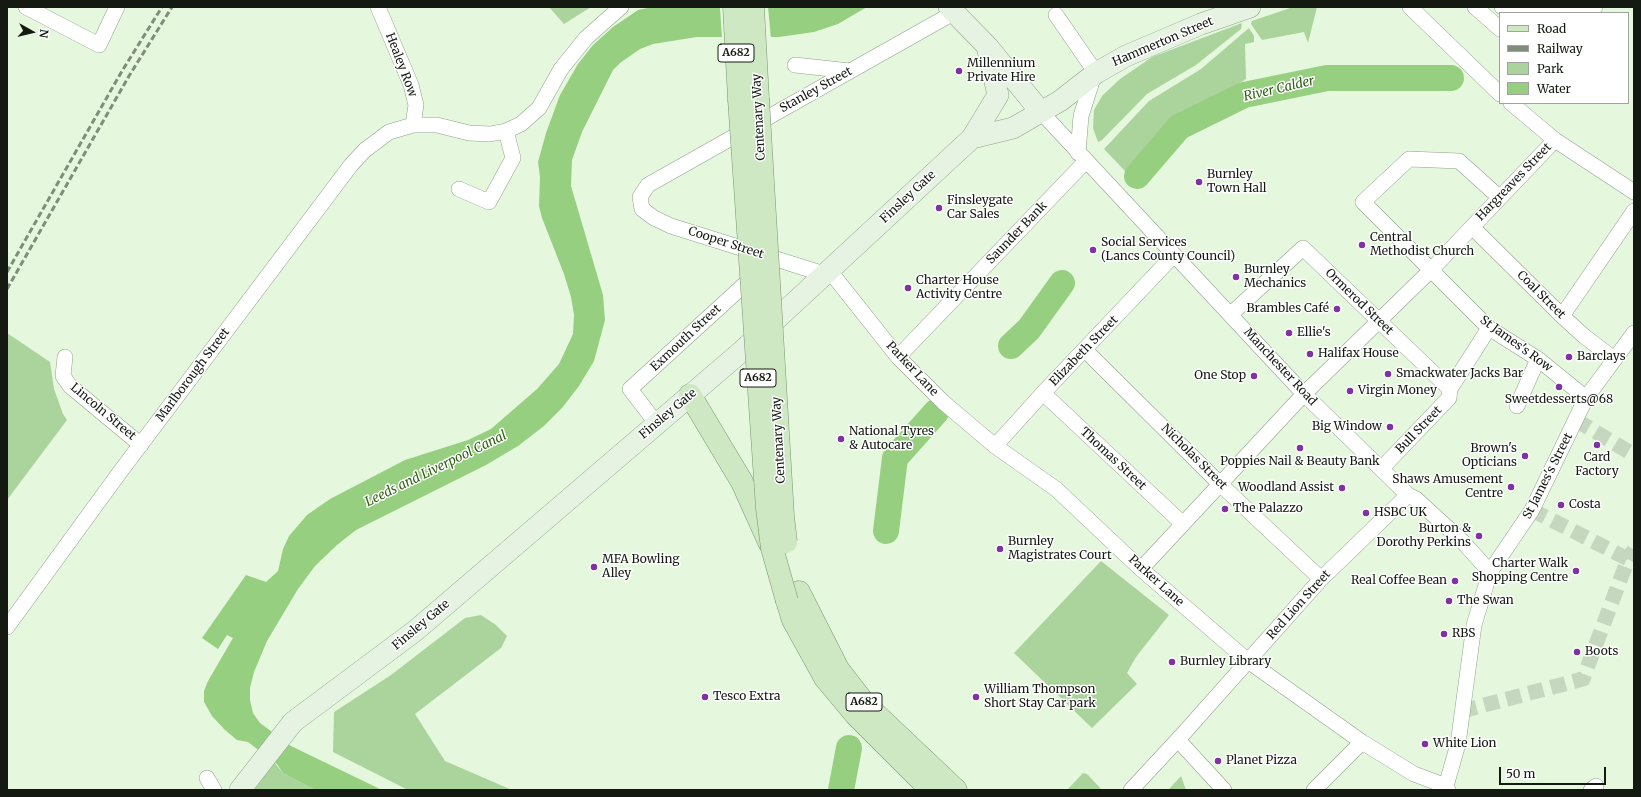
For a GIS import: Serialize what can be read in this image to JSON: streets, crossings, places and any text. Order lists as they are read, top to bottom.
{
  "streets": {
    "main road": ["A682", "Centenary Way"],
    "street": [
      "Hammerton Street",
      "Healey Row",
      "Stanley Street",
      "Hargreaves Street",
      "Finsley Gate",
      "Saunder Bank",
      "Cooper Street",
      "Coal Street",
      "Ormerod Street",
      "Exmouth Street",
      "St James's Row",
      "Elizabeth Street",
      "Manchester Road",
      "Parker Lane",
      "Marlborough Street",
      "Lincoln Street",
      "Bull Street",
      "Nicholas Street",
      "Thomas Street",
      "St James's Street",
      "Red Lion Street"
    ]
  },
  "crossings": [
    ["Hammerton Street", "Finsley Gate"],
    ["Hammerton Street", "Manchester Road"],
    ["A682", "Centenary Way"],
    ["A682", "Finsley Gate"],
    ["Healey Row", "Marlborough Street"],
    ["Stanley Street", "Cooper Street"],
    ["Stanley Street", "Manchester Road"],
    ["Hargreaves Street", "Coal Street"],
    ["Hargreaves Street", "Ormerod Street"],
    ["Hargreaves Street", "St James's Row"],
    ["Hargreaves Street", "Manchester Road"],
    ["Hargreaves Street", "Parker Lane"],
    ["Hargreaves Street", "Nicholas Street"],
    ["Hargreaves Street", "Thomas Street"],
    ["Finsley Gate", "Cooper Street"],
    ["Finsley Gate", "Exmouth Street"],
    ["Finsley Gate", "Manchester Road"],
    ["Finsley Gate", "Parker Lane"],
    ["Saunder Bank", "Manchester Road"],
    ["Saunder Bank", "Parker Lane"],
    ["Cooper Street", "Exmouth Street"],
    ["Cooper Street", "Parker Lane"],
    ["Coal Street", "St James's Street"],
    ["Ormerod Street", "Manchester Road"],
    ["Ormerod Street", "Bull Street"],
    ["St James's Row", "Bull Street"],
    ["St James's Row", "St James's Street"],
    ["Elizabeth Street", "Manchester Road"],
    ["Elizabeth Street", "Parker Lane"],
    ["Elizabeth Street", "Nicholas Street"],
    ["Elizabeth Street", "Thomas Street"],
    ["Manchester Road", "Bull Street"],
    ["Manchester Road", "St James's Street"],
    ["Manchester Road", "Red Lion Street"],
    ["Parker Lane", "St James's Street"],
    ["Parker Lane", "Red Lion Street"],
    ["Marlborough Street", "Lincoln Street"],
    ["Nicholas Street", "Red Lion Street"]
  ],
  "water": ["River Calder", "Leeds and Liverpool Canal"],
  "places": [
    "Millennium Private Hire",
    "Burnley Town Hall",
    "Finsleygate Car Sales",
    "Central Methodist Church",
    "Social Services (Lancs County Council)",
    "Burnley Mechanics",
    "Charter House Activity Centre",
    "Brambles Café",
    "Ellie's",
    "Halifax House",
    "Barclays",
    "Smackwater Jacks Bar",
    "One Stop",
    "Sweetdesserts@68",
    "Virgin Money",
    "Big Window",
    "National Tyres & Autocare",
    "Card Factory",
    "Poppies Nail & Beauty Bank",
    "Brown's Opticians",
    "Shaws Amusement Centre",
    "Woodland Assist",
    "Costa",
    "The Palazzo",
    "HSBC UK",
    "Burton & Dorothy Perkins",
    "Burnley Magistrates Court",
    "MFA Bowling Alley",
    "Charter Walk Shopping Centre",
    "Real Coffee Bean",
    "The Swan",
    "RBS",
    "Boots",
    "Burnley Library",
    "Tesco Extra",
    "William Thompson Short Stay Car park",
    "White Lion",
    "Planet Pizza"
  ],
  "legend": [
    "Road",
    "Railway",
    "Park",
    "Water"
  ],
  "scale_bar": "50 m",
  "north": "right"
}
